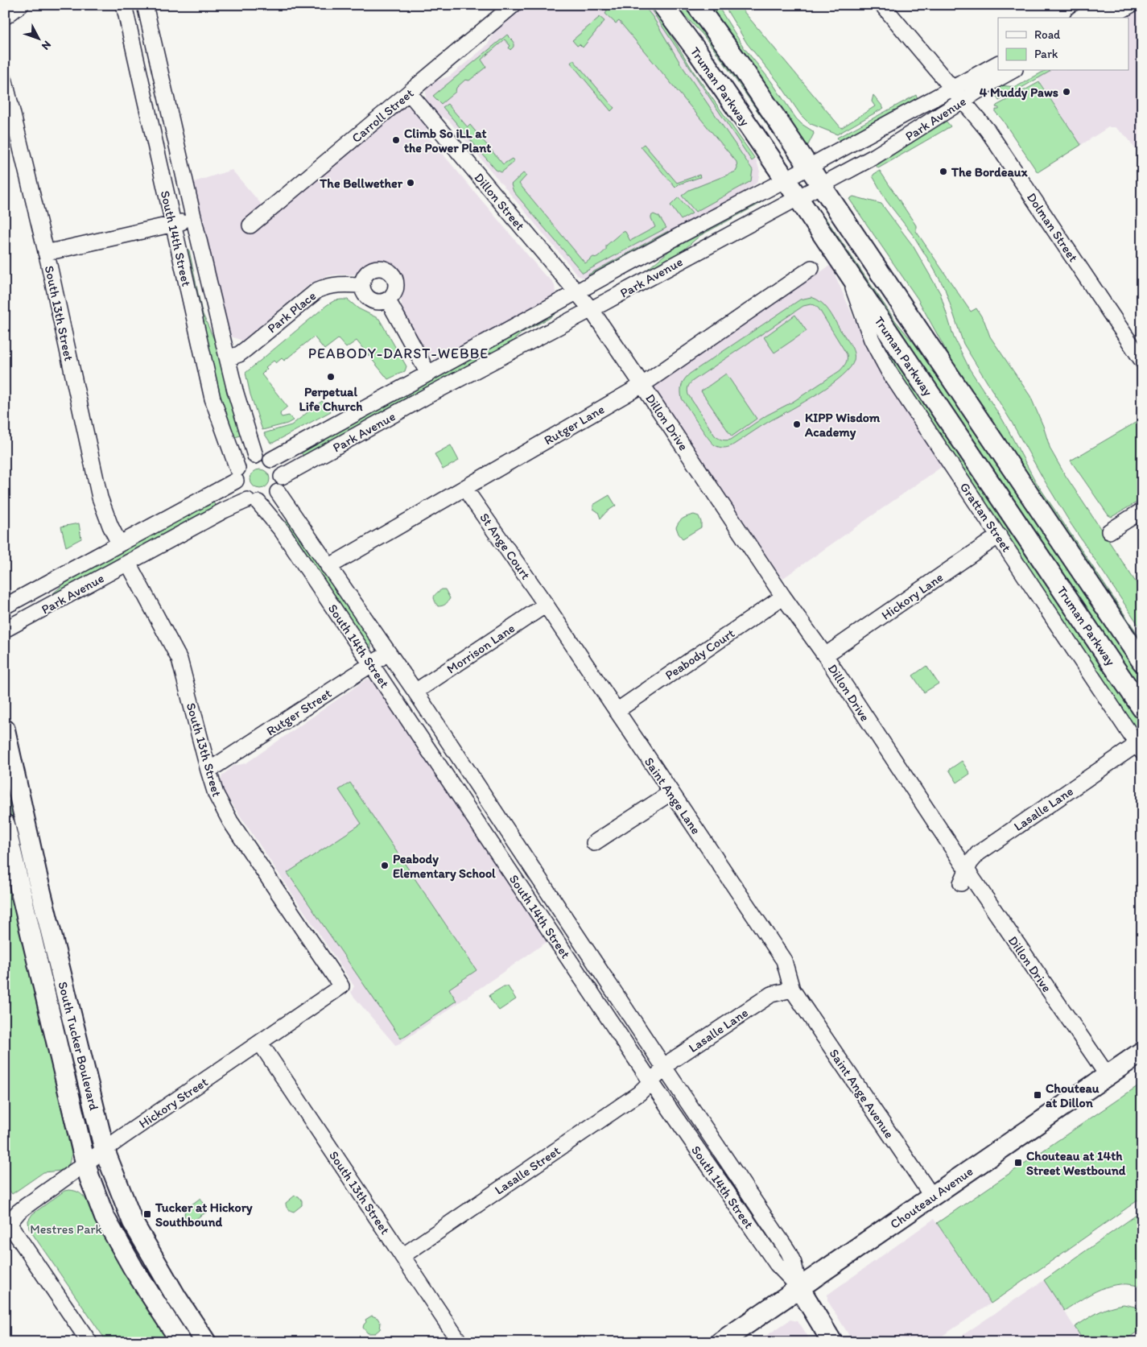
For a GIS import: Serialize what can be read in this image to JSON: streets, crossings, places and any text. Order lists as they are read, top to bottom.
{
  "streets": {
    "main road": [
      "Truman Parkway",
      "South 14th Street",
      "South Tucker Boulevard",
      "Chouteau Avenue"
    ],
    "street": [
      "Carroll Street",
      "Park Avenue",
      "Dillon Street",
      "Dolman Street",
      "Park Place",
      "South 13th Street",
      "Dillon Drive",
      "Rutger Lane",
      "Grattan Street",
      "St Ange Court",
      "Hickory Lane",
      "Morrison Lane",
      "Peabody Court",
      "Rutger Street",
      "Saint Ange Lane",
      "Lasalle Lane",
      "Saint Ange Avenue",
      "Hickory Street",
      "Lasalle Street"
    ]
  },
  "crossings": [
    ["Truman Parkway", "Park Avenue"],
    ["Truman Parkway", "Grattan Street"],
    ["Carroll Street", "Dillon Street"],
    ["Park Avenue", "Dillon Street"],
    ["Park Avenue", "Dolman Street"],
    ["Park Avenue", "South 14th Street"],
    ["Park Avenue", "South 13th Street"],
    ["Park Avenue", "Dillon Drive"],
    ["Dillon Street", "Dillon Drive"],
    ["South 14th Street", "Park Place"],
    ["South 14th Street", "Rutger Lane"],
    ["South 14th Street", "Morrison Lane"],
    ["South 14th Street", "Rutger Street"],
    ["South 14th Street", "Lasalle Lane"],
    ["South 14th Street", "Lasalle Street"],
    ["South 14th Street", "Chouteau Avenue"],
    ["South 13th Street", "Rutger Street"],
    ["South 13th Street", "Hickory Street"],
    ["South 13th Street", "Lasalle Street"],
    ["Dillon Drive", "Rutger Lane"],
    ["Dillon Drive", "Hickory Lane"],
    ["Dillon Drive", "Peabody Court"],
    ["Dillon Drive", "Lasalle Lane"],
    ["Dillon Drive", "Chouteau Avenue"],
    ["Rutger Lane", "St Ange Court"],
    ["Grattan Street", "Hickory Lane"],
    ["Grattan Street", "Lasalle Lane"],
    ["St Ange Court", "Morrison Lane"],
    ["St Ange Court", "Saint Ange Lane"],
    ["Morrison Lane", "Saint Ange Lane"],
    ["Peabody Court", "Saint Ange Lane"],
    ["Saint Ange Lane", "Lasalle Lane"],
    ["Saint Ange Lane", "Saint Ange Avenue"],
    ["Lasalle Lane", "Saint Ange Avenue"],
    ["Lasalle Lane", "Lasalle Street"],
    ["South Tucker Boulevard", "Hickory Street"],
    ["Saint Ange Avenue", "Chouteau Avenue"]
  ],
  "districts": ["PEABODY-DARST-WEBBE"],
  "parks": ["Mestres Park"],
  "places": {
    "other": [
      "4 Muddy Paws",
      "Climb So iLL at the Power Plant",
      "The Bordeaux",
      "The Bellwether",
      "Perpetual Life Church",
      "KIPP Wisdom Academy",
      "Peabody Elementary School"
    ],
    "transit": ["Chouteau at Dillon", "Chouteau at 14th Street Westbound", "Tucker at Hickory Southbound"]
  },
  "legend": ["Road", "Park"],
  "north": "bottom right"
}
